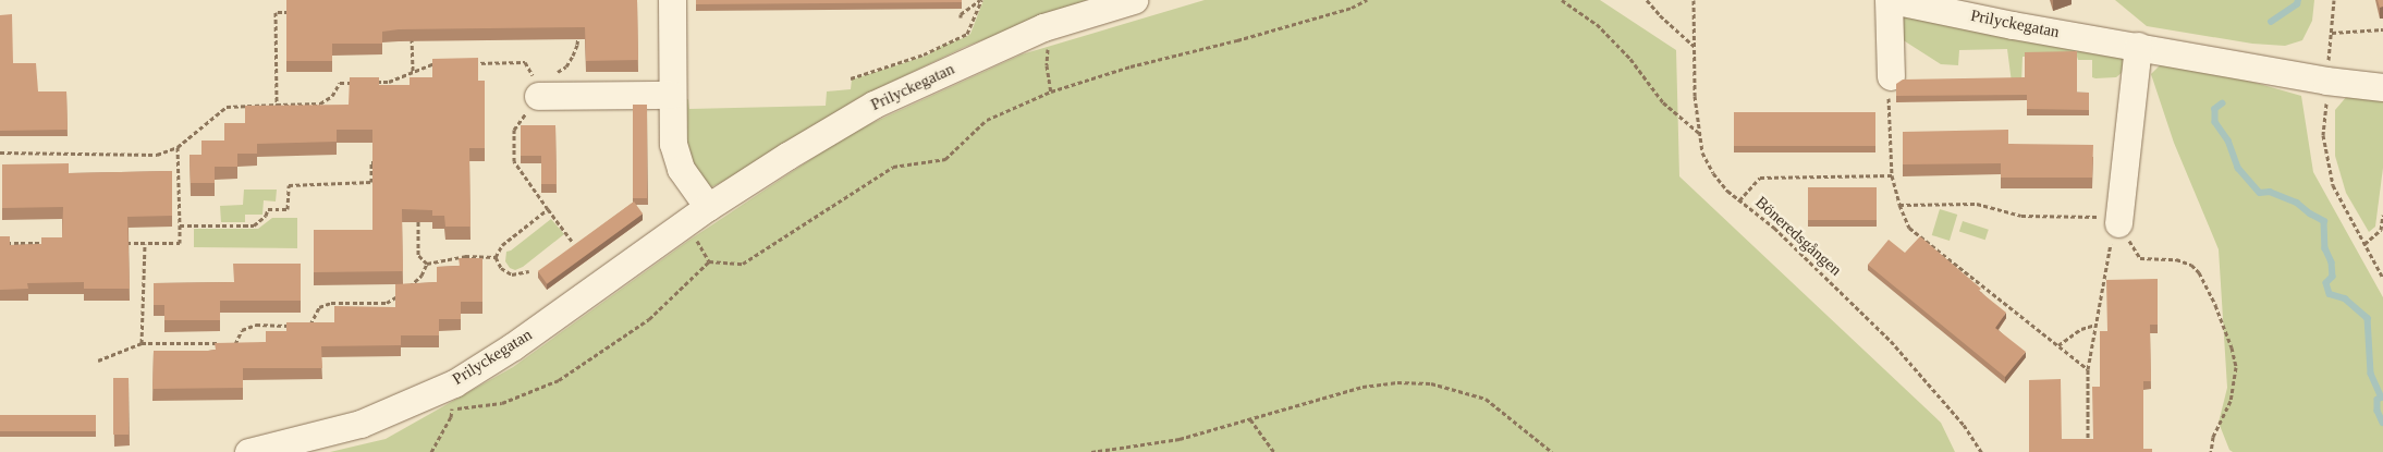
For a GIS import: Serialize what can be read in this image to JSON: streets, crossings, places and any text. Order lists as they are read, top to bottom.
{
  "streets": {
    "street": ["Prilyckegatan"],
    "path": ["Böneredsgången"]
  }
}
